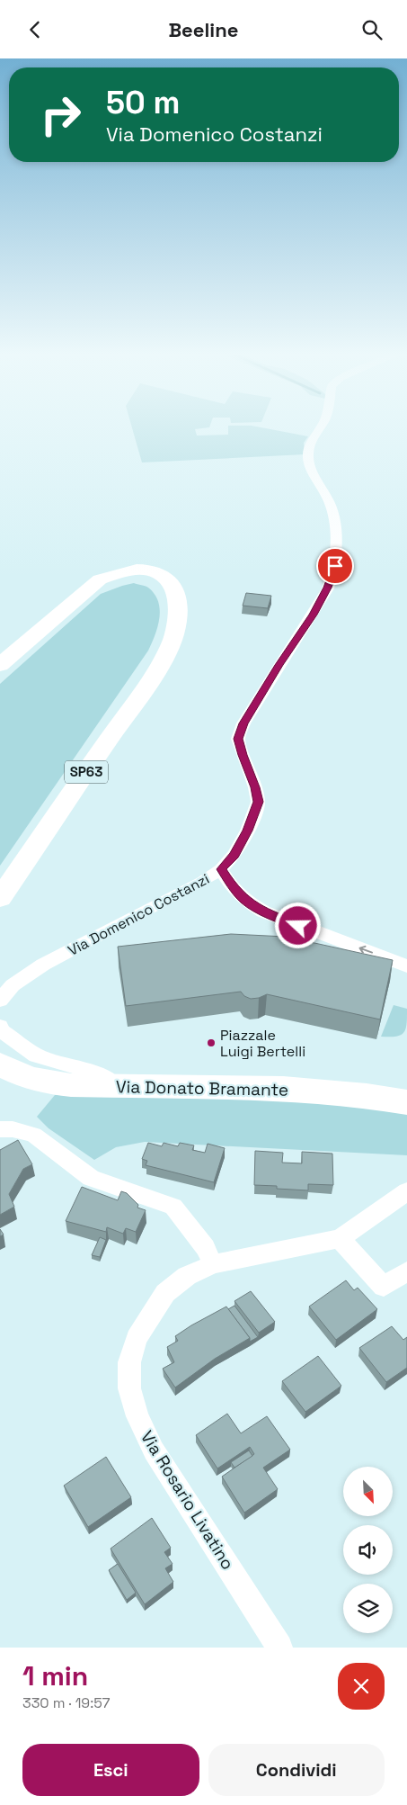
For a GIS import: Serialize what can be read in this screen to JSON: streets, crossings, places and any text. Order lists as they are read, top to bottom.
{
  "streets": {
    "main road": ["SP63", "Via Donato Bramante"],
    "street": ["Via Domenico Costanzi", "Via Rosario Livatino"]
  },
  "places": ["Piazzale Luigi Bertelli"],
  "north": "bottom right",
  "page": {
    "header": "Beeline",
    "turn": ["50 m", "Via Domenico Costanzi"],
    "heading": ["1 min", "330 m · 19:57"],
    "buttons": ["Esci", "Condividi"]
  }
}
